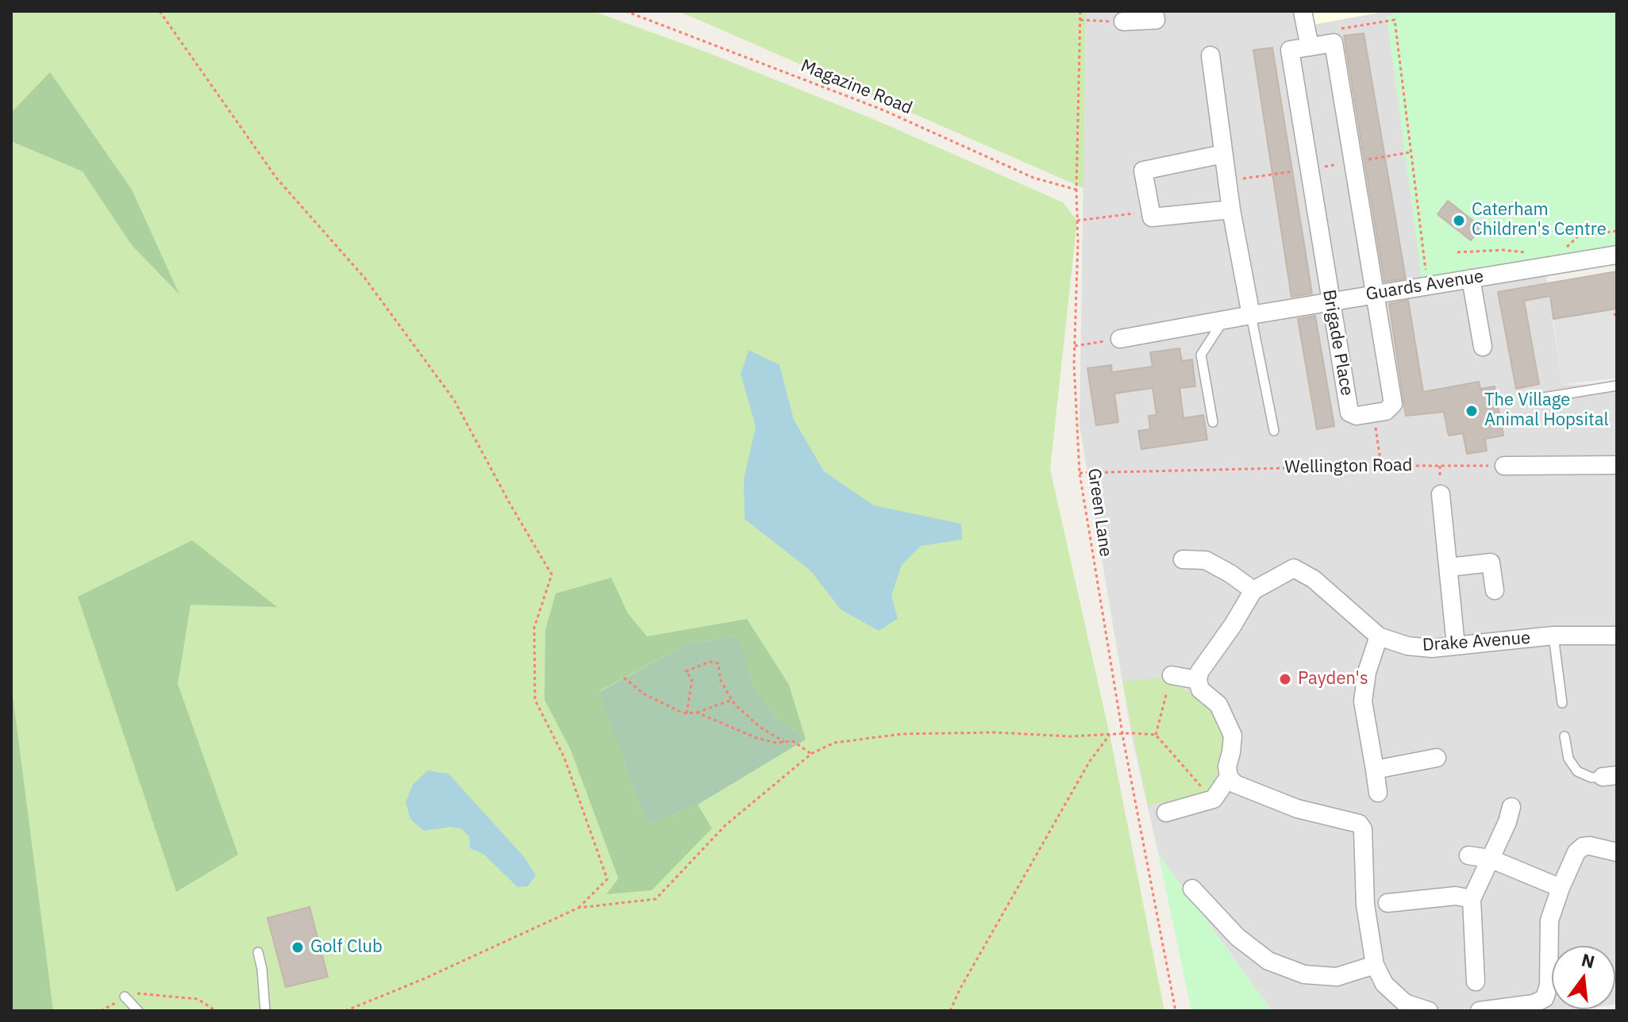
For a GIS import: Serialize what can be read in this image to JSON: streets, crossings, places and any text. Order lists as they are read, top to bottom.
{
  "streets": {
    "street": ["Guards Avenue", "Brigade Place", "Drake Avenue"],
    "path": ["Magazine Road", "Wellington Road", "Green Lane"]
  },
  "crossings": [
    ["Magazine Road", "Green Lane"],
    ["Guards Avenue", "Brigade Place"],
    ["Wellington Road", "Green Lane"]
  ],
  "places": [
    "Caterham Children's Centre",
    "The Village Animal Hopsital",
    "Payden's",
    "Golf Club"
  ],
  "north": "top"
}
